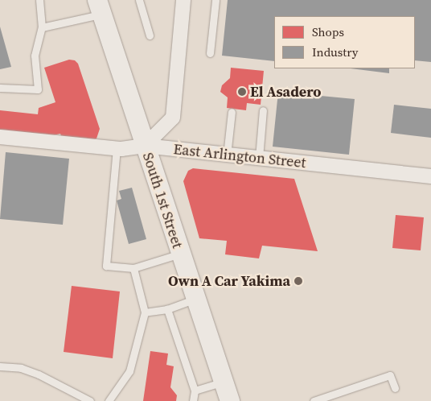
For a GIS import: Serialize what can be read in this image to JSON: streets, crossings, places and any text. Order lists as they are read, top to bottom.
{
  "streets": {
    "main road": ["South 1st Street"],
    "street": ["East Arlington Street"]
  },
  "crossings": [
    ["East Arlington Street", "South 1st Street"]
  ],
  "places": ["El Asadero", "Own A Car Yakima"],
  "legend": ["Shops", "Industry"]
}
